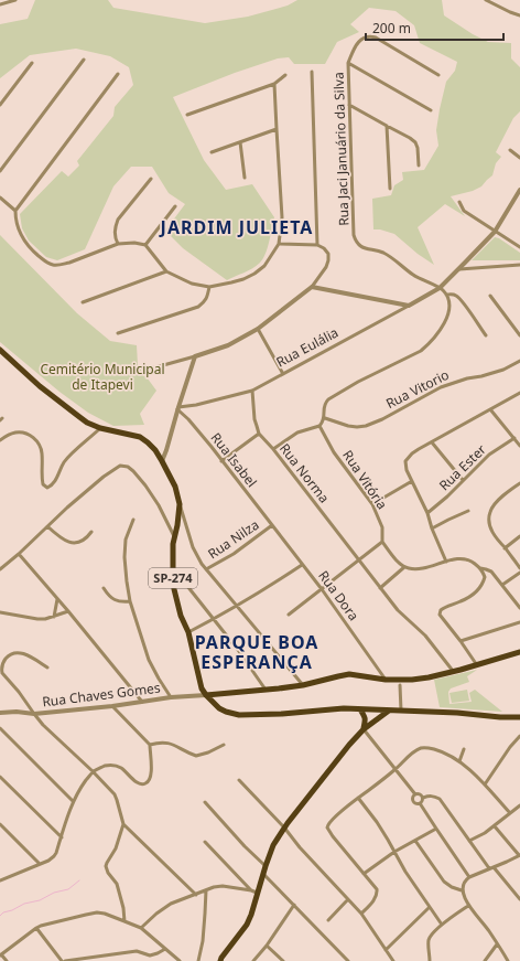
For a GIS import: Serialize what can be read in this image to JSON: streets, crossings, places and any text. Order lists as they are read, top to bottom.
{
  "streets": {
    "main road": ["SP-274"],
    "street": [
      "Rua Jaci Januário da Silva",
      "Rua Eulália",
      "Rua Vitorio",
      "Rua Isabel",
      "Rua Ester",
      "Rua Norma",
      "Rua Vitória",
      "Rua Nilza",
      "Rua Dora",
      "Rua Chaves Gomes"
    ]
  },
  "crossings": [
    ["Rua Jaci Januário da Silva", "Rua Eulália"],
    ["Rua Eulália", "Rua Isabel"],
    ["Rua Eulália", "Rua Norma"],
    ["Rua Isabel", "Rua Nilza"],
    ["Rua Isabel", "Rua Dora"],
    ["Rua Nilza", "Rua Dora"],
    ["SP-274", "Rua Chaves Gomes"]
  ],
  "districts": ["JARDIM JULIETA", "PARQUE BOA ESPERANÇA"],
  "parks": ["Cemitério Municipal de Itapevi"],
  "scale_bar": "200 m"
}
